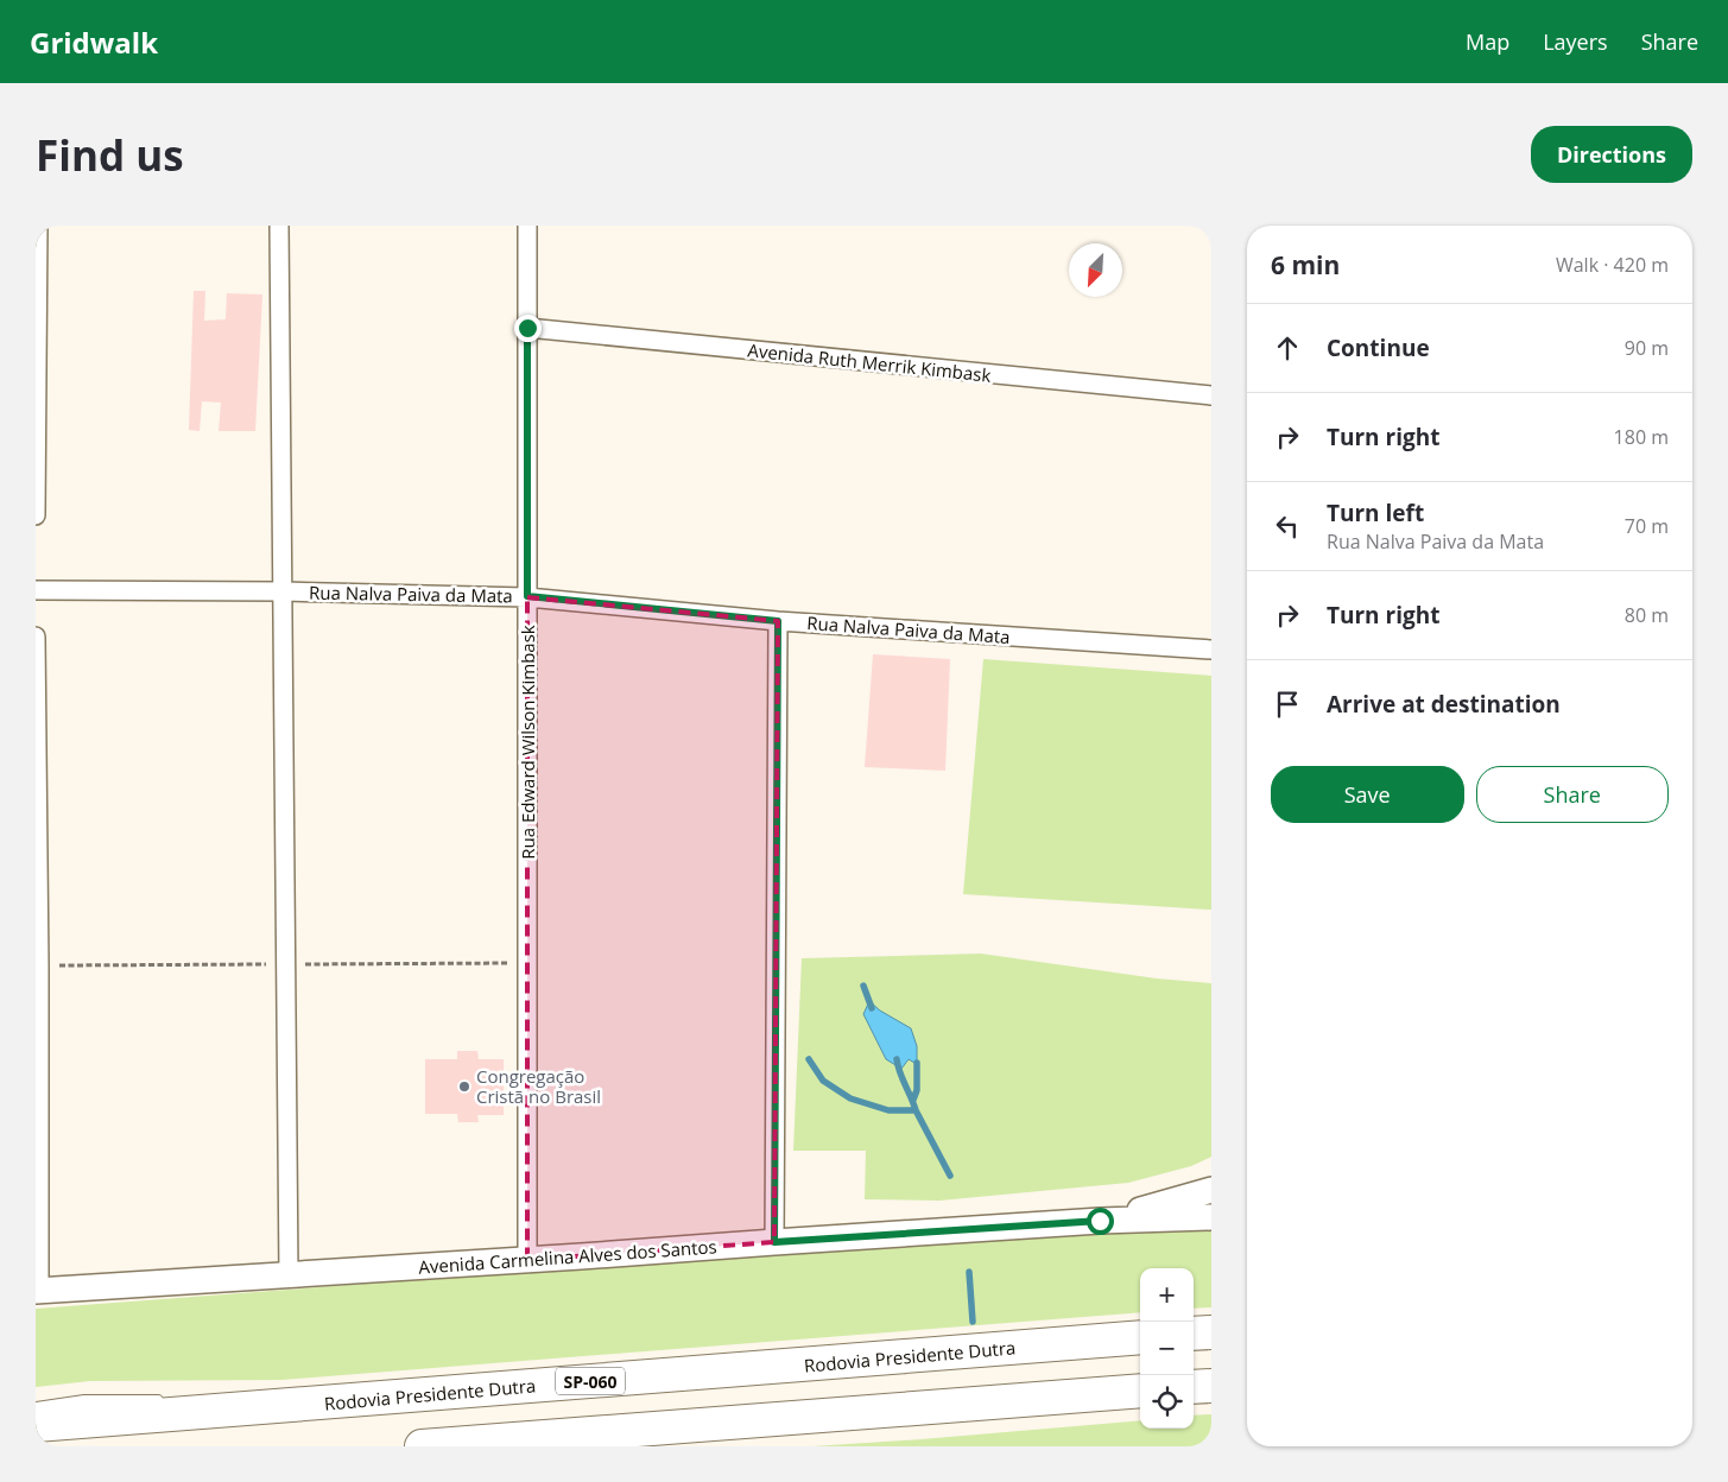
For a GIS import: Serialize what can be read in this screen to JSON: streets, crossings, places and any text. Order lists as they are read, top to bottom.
{
  "streets": {
    "highway": ["Rodovia Presidente Dutra", "SP-060"],
    "street": [
      "Avenida Ruth Merrik Kimbask",
      "Rua Nalva Paiva da Mata",
      "Rua Edward Wilson Kimbask",
      "Avenida Carmelina Alves dos Santos"
    ]
  },
  "crossings": [
    ["Avenida Ruth Merrik Kimbask", "Rua Edward Wilson Kimbask"],
    ["Rua Nalva Paiva da Mata", "Rua Edward Wilson Kimbask"],
    ["Rua Edward Wilson Kimbask", "Avenida Carmelina Alves dos Santos"]
  ],
  "places": ["Congregação Cristã no Brasil"],
  "north": "bottom left",
  "page": {
    "header": "Gridwalk",
    "nav": ["Map", "Layers", "Share"],
    "buttons": [
      "Directions",
      ["Save", "Share"]
    ],
    "title": "Find us",
    "heading": ["6 min", "Walk · 420 m"],
    "list": [
      ["Continue", "90 m"],
      ["Turn right", "180 m"],
      ["Turn left", "Rua Nalva Paiva da Mata", "70 m"],
      ["Turn right", "80 m"],
      "Arrive at destination"
    ],
    "map_buttons": ["+", "−"]
  }
}
